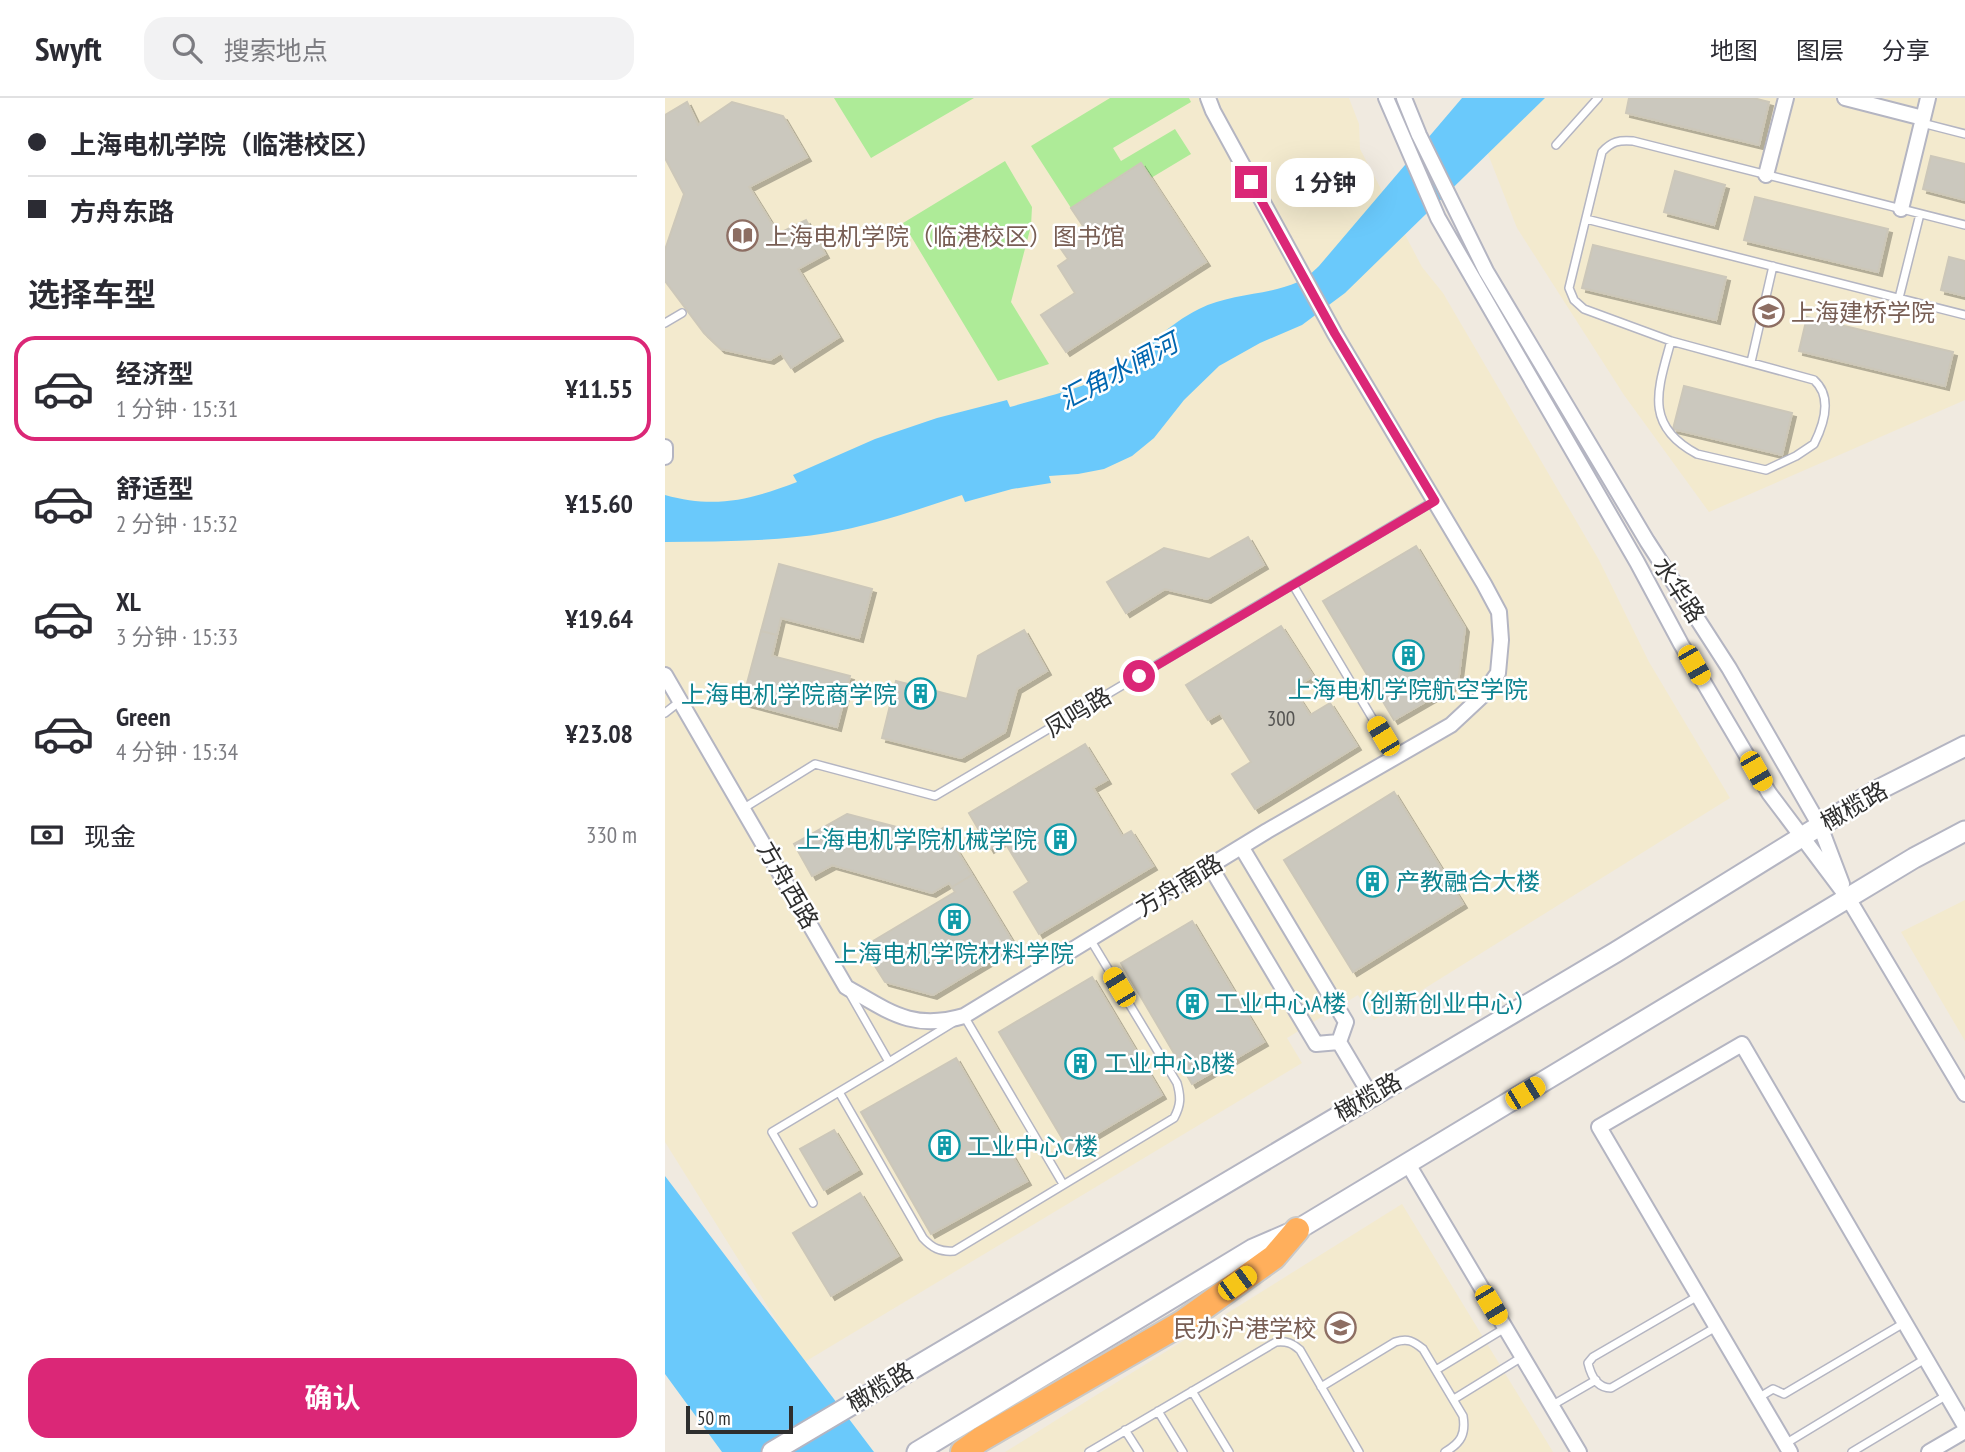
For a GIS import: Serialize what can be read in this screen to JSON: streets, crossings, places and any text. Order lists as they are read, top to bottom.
{
  "streets": {
    "main road": ["橄榄路"],
    "street": ["水华路", "方舟西路", "方舟南路"],
    "lane": ["凤鸣路"]
  },
  "crossings": [
    ["水华路", "橄榄路"],
    ["凤鸣路", "方舟西路"],
    ["凤鸣路", "方舟南路"]
  ],
  "water": ["汇角水闸河"],
  "places": {
    "library": ["上海电机学院（临港校区）图书馆"],
    "school or university": ["上海建桥学院", "民办沪港学校"],
    "building": [
      "上海电机学院航空学院",
      "上海电机学院商学院",
      "上海电机学院机械学院",
      "产教融合大楼",
      "上海电机学院材料学院",
      "工业中心A楼（创新创业中心）",
      "工业中心B楼",
      "工业中心C楼"
    ]
  },
  "house_numbers": ["300"],
  "scale_bar": "50 m",
  "page": {
    "header": "Swyft",
    "search": "搜索地点",
    "nav": ["地图", "图层", "分享"],
    "banner": ["上海电机学院（临港校区）", "方舟东路"],
    "bubble": "1 分钟",
    "heading": "选择车型",
    "list": [
      {
        "name": "经济型",
        "note": "1 分钟 · 15:31",
        "value": "¥11.55"
      },
      {
        "name": "舒适型",
        "note": "2 分钟 · 15:32",
        "value": "¥15.60"
      },
      {
        "name": "XL",
        "note": "3 分钟 · 15:33",
        "value": "¥19.64"
      },
      {
        "name": "Green",
        "note": "4 分钟 · 15:34",
        "value": "¥23.08"
      }
    ],
    "pay": ["现金", "330 m"],
    "buttons": "确认",
    "scale": "50 m"
  }
}
